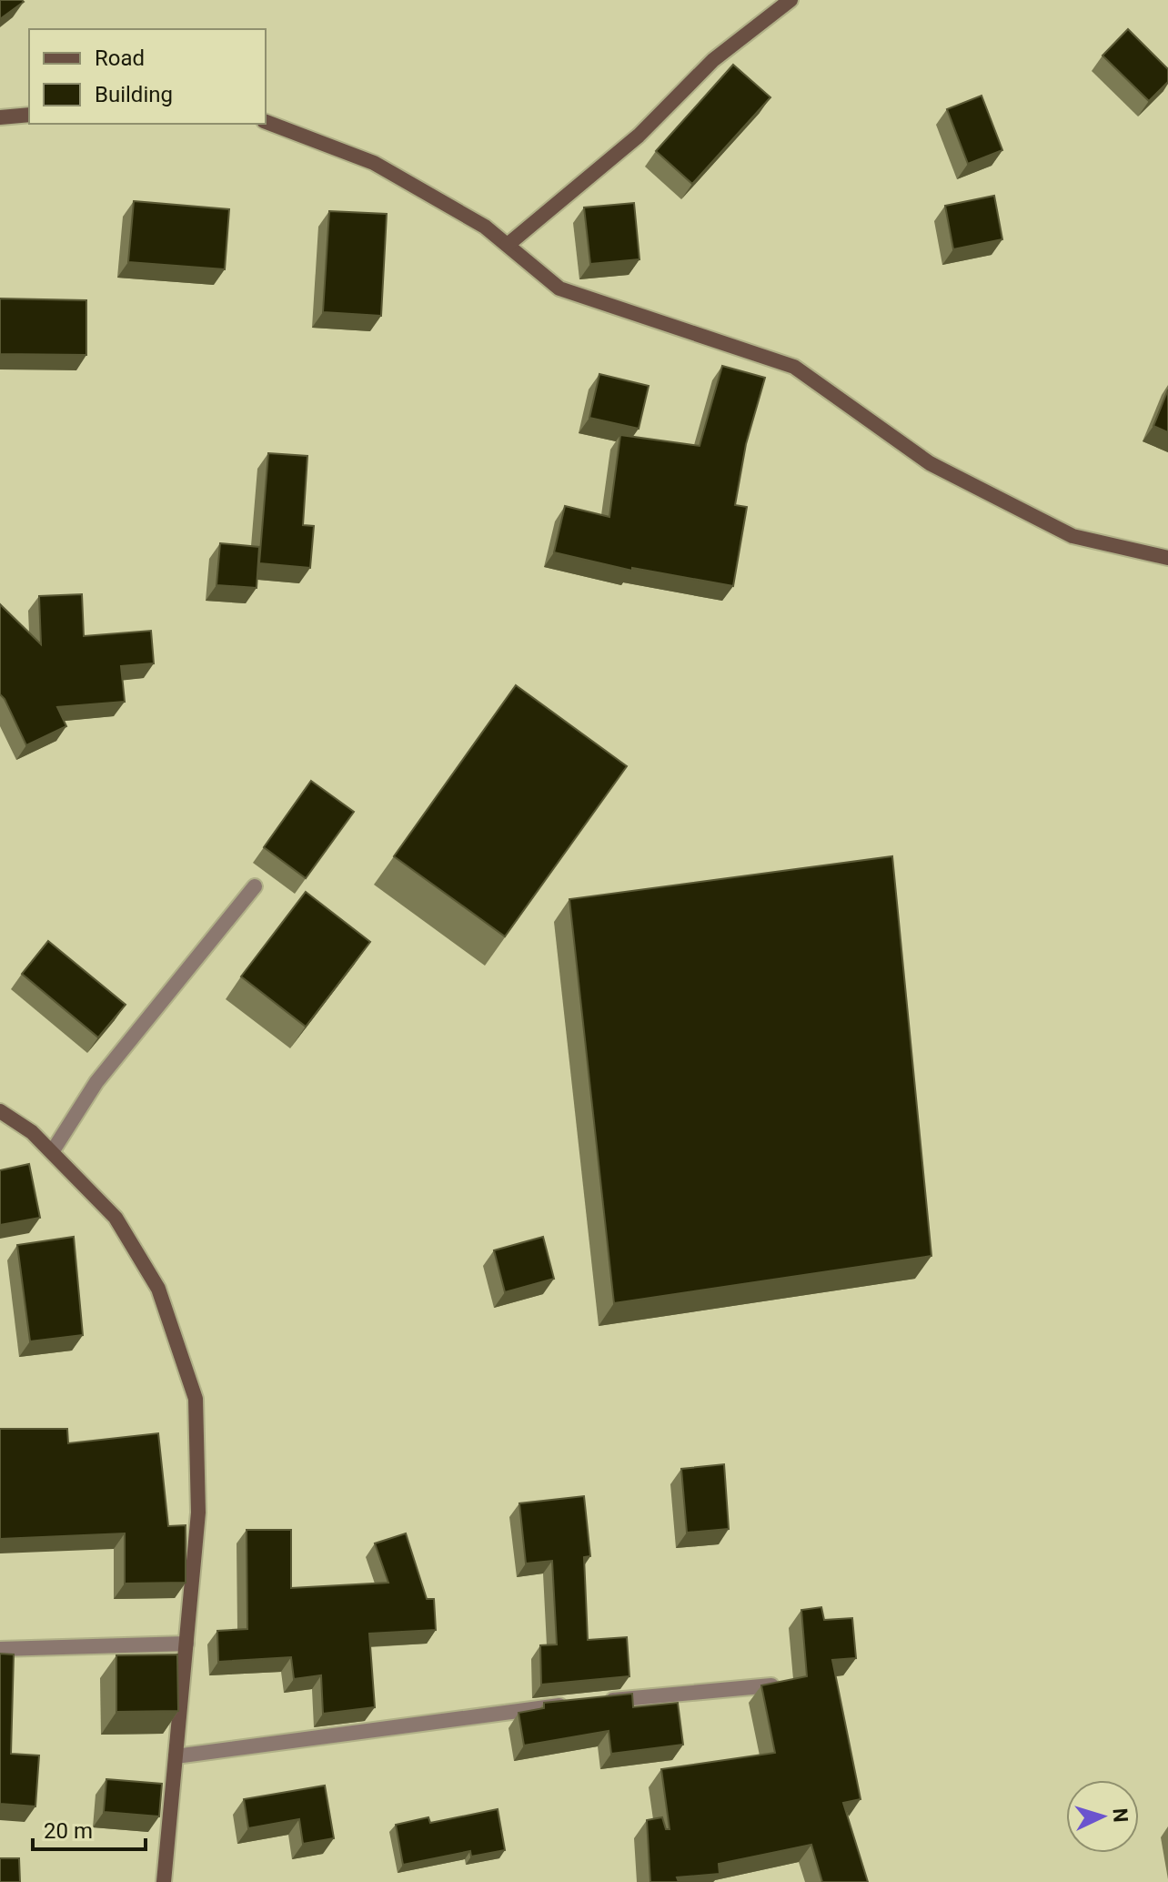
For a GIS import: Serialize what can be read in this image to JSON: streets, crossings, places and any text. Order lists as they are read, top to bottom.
{
  "legend": ["Road", "Building"],
  "scale_bar": "20 m",
  "north": "right"
}
